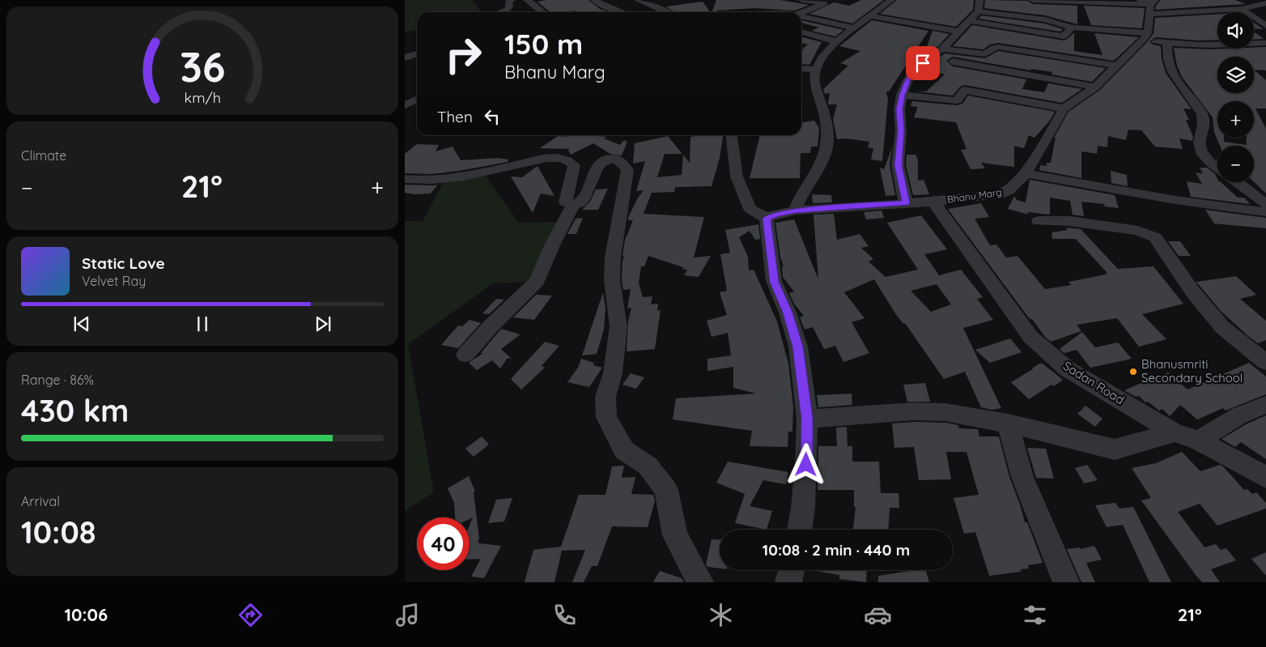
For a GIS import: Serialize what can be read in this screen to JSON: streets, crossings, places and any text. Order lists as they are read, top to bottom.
{
  "streets": {
    "street": ["Bhanu Marg", "Sadan Road"]
  },
  "crossings": [
    ["Bhanu Marg", "Sadan Road"]
  ],
  "places": ["Bhanusmriti Secondary School"],
  "page": {
    "map_buttons": ["+", "−"],
    "turn": ["150 m", "Bhanu Marg"],
    "then": "Then",
    "tile": [
      "Climate",
      ["Range · 86%", "430 km"],
      ["Arrival", "10:08"]
    ],
    "heat": ["−", "21°", "+"],
    "song": ["Static Love", "Velvet Ray"],
    "limit": "40",
    "trip": "10:08 · 2 min · 440 m",
    "tabs": ["10:06", "21°"],
    "gauge": ["36", "km/h"]
  }
}
